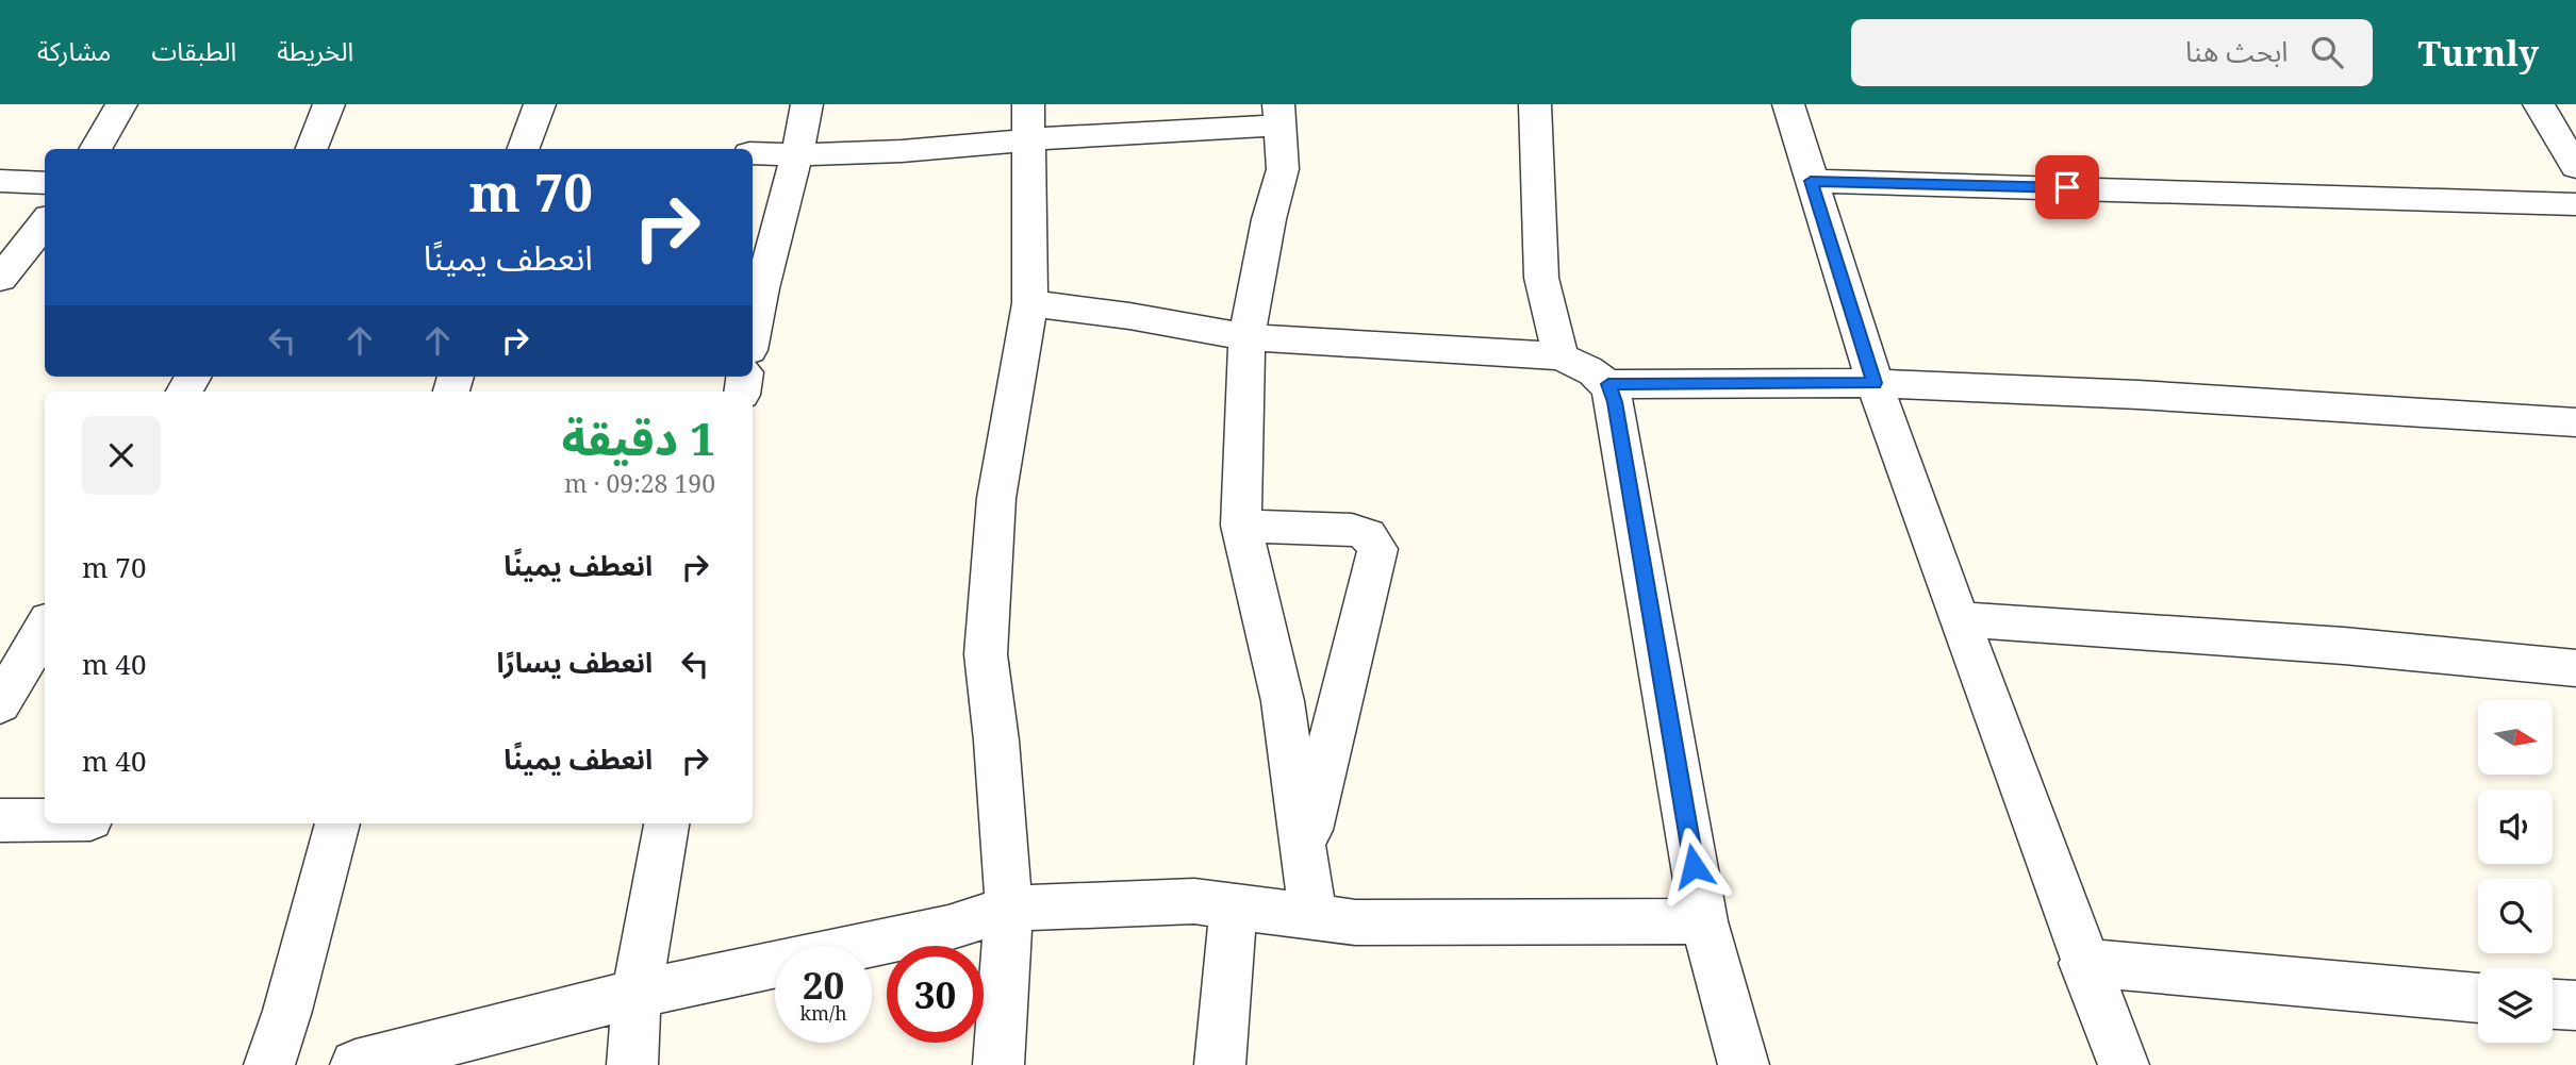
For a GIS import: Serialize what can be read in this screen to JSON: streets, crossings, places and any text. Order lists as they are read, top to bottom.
{
  "north": "right",
  "page": {
    "header": "Turnly",
    "search": "ابحث هنا",
    "nav": ["الخريطة", "الطبقات", "مشاركة"],
    "turn": ["70 m", "انعطف يمينًا"],
    "heading": ["1 دقيقة", "190 m · 09:28"],
    "list": [
      {
        "name": "انعطف يمينًا",
        "value": "70 m"
      },
      {
        "name": "انعطف يسارًا",
        "value": "40 m"
      },
      {
        "name": "انعطف يمينًا",
        "value": "40 m"
      }
    ],
    "speed": "20 km/h",
    "limit": "30"
  }
}
